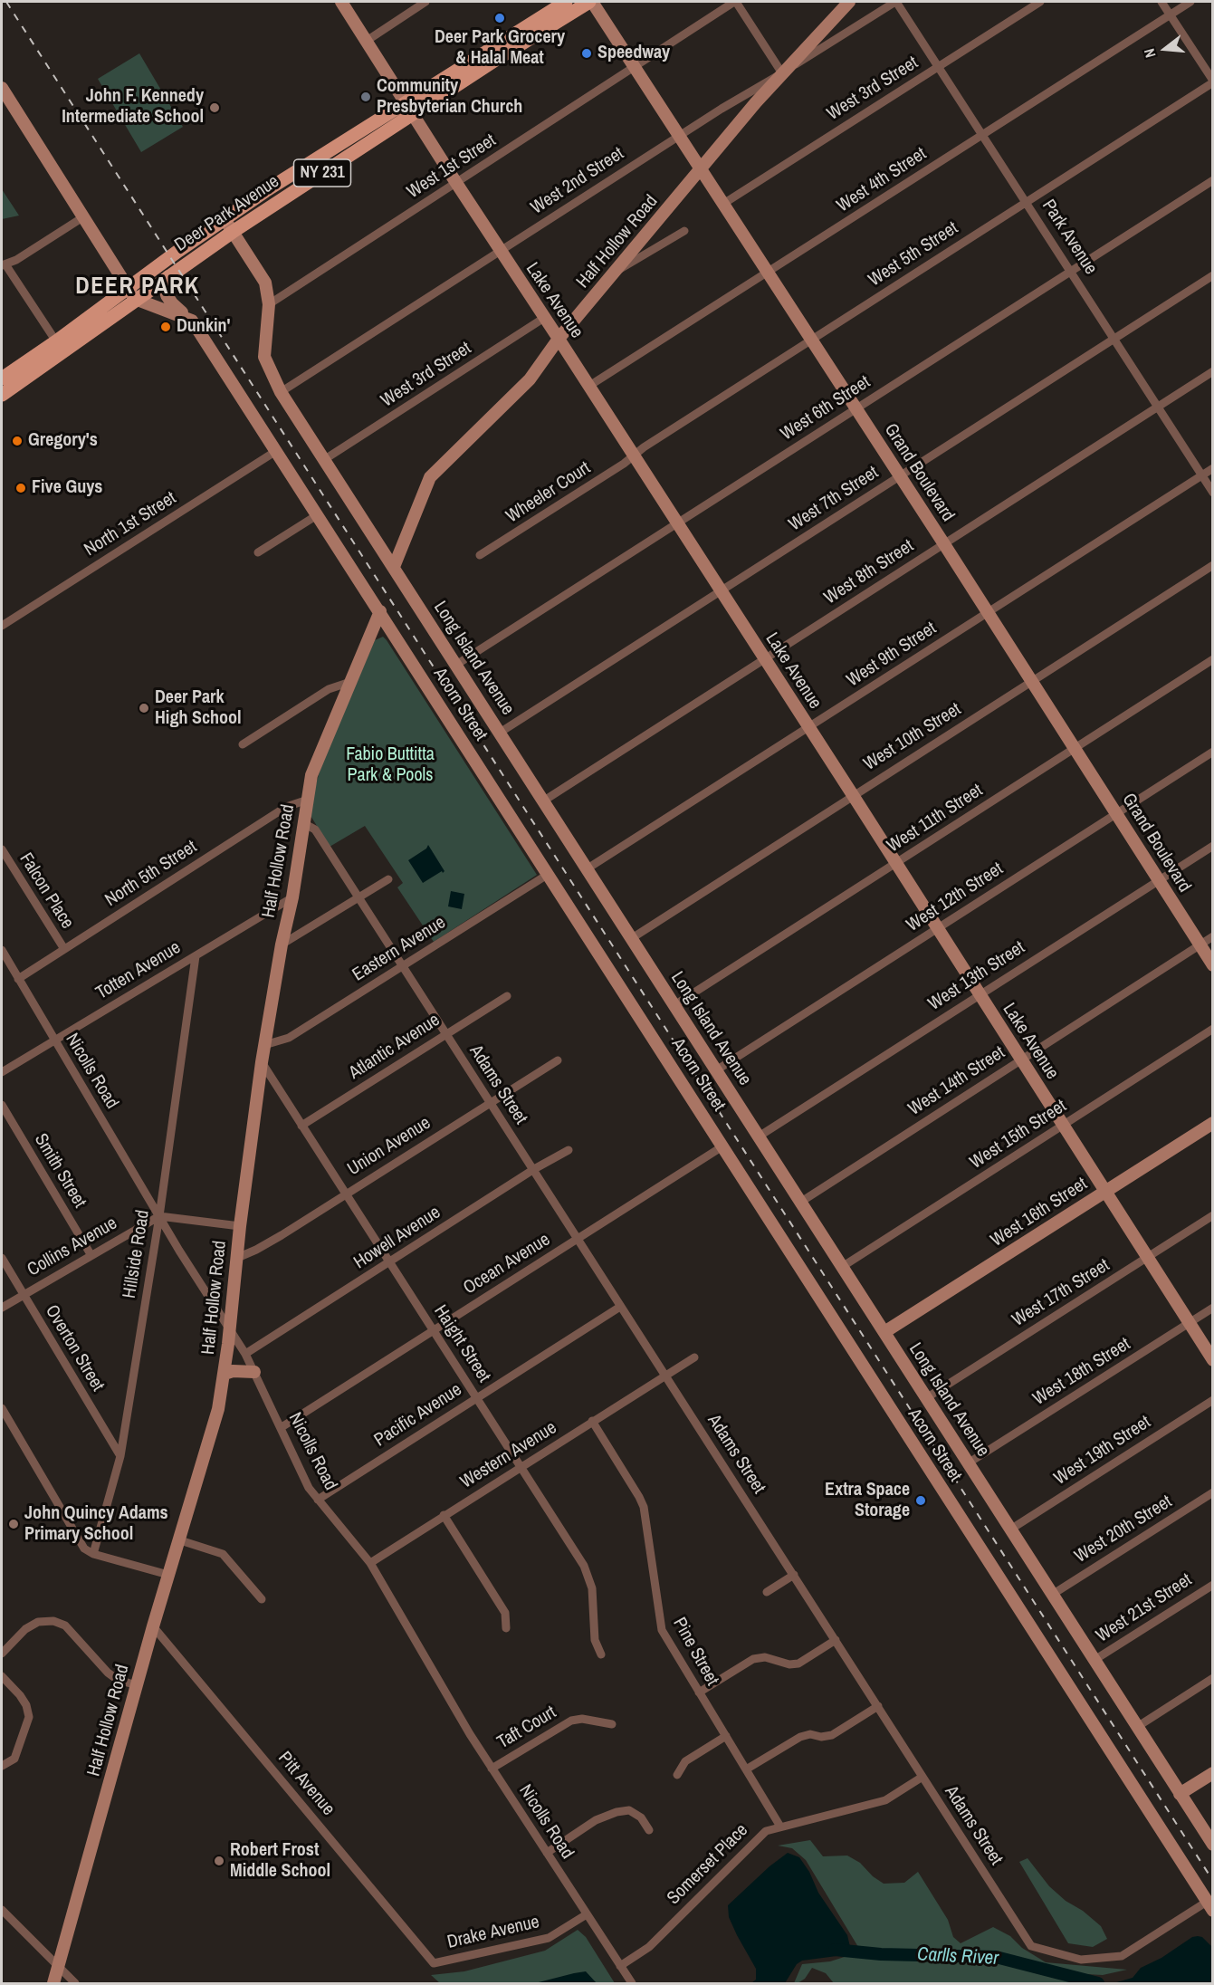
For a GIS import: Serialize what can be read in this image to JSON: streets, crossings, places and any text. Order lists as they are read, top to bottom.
{
  "streets": {
    "main road": ["NY 231", "Deer Park Avenue"],
    "street": [
      "West 3rd Street",
      "West 1st Street",
      "West 4th Street",
      "West 2nd Street",
      "Park Avenue",
      "Half Hollow Road",
      "West 5th Street",
      "Lake Avenue",
      "West 6th Street",
      "Grand Boulevard",
      "Wheeler Court",
      "West 7th Street",
      "North 1st Street",
      "West 8th Street",
      "West 9th Street",
      "Long Island Avenue",
      "Acorn Street",
      "West 10th Street",
      "West 11th Street",
      "North 5th Street",
      "Falcon Place",
      "West 12th Street",
      "Eastern Avenue",
      "Totten Avenue",
      "West 13th Street",
      "Atlantic Avenue",
      "Nicolls Road",
      "West 14th Street",
      "Adams Street",
      "West 15th Street",
      "Union Avenue",
      "Smith Street",
      "West 16th Street",
      "Howell Avenue",
      "Collins Avenue",
      "Hillside Road",
      "Ocean Avenue",
      "West 17th Street",
      "Haight Street",
      "Overton Street",
      "West 18th Street",
      "Pacific Avenue",
      "West 19th Street",
      "Western Avenue",
      "West 20th Street",
      "West 21st Street",
      "Pine Street",
      "Taft Court",
      "Pitt Avenue",
      "Somerset Place",
      "Drake Avenue"
    ]
  },
  "crossings": [
    ["West 3rd Street", "Park Avenue"],
    ["West 3rd Street", "Lake Avenue"],
    ["West 3rd Street", "Grand Boulevard"],
    ["West 3rd Street", "Long Island Avenue"],
    ["West 1st Street", "Lake Avenue"],
    ["West 1st Street", "Grand Boulevard"],
    ["West 1st Street", "Long Island Avenue"],
    ["West 4th Street", "Park Avenue"],
    ["West 4th Street", "Lake Avenue"],
    ["West 4th Street", "Grand Boulevard"],
    ["West 2nd Street", "Park Avenue"],
    ["West 2nd Street", "Half Hollow Road"],
    ["West 2nd Street", "Lake Avenue"],
    ["West 2nd Street", "Grand Boulevard"],
    ["West 2nd Street", "Long Island Avenue"],
    ["Deer Park Avenue", "Lake Avenue"],
    ["Deer Park Avenue", "Grand Boulevard"],
    ["Deer Park Avenue", "Long Island Avenue"],
    ["Deer Park Avenue", "Acorn Street"],
    ["Park Avenue", "West 5th Street"],
    ["Park Avenue", "West 6th Street"],
    ["Park Avenue", "West 7th Street"],
    ["Park Avenue", "West 8th Street"],
    ["Park Avenue", "West 9th Street"],
    ["Half Hollow Road", "Lake Avenue"],
    ["Half Hollow Road", "Grand Boulevard"],
    ["Half Hollow Road", "Long Island Avenue"],
    ["Half Hollow Road", "Acorn Street"],
    ["Half Hollow Road", "North 5th Street"],
    ["Half Hollow Road", "Eastern Avenue"],
    ["Half Hollow Road", "Totten Avenue"],
    ["Half Hollow Road", "Nicolls Road"],
    ["Half Hollow Road", "Adams Street"],
    ["Half Hollow Road", "Union Avenue"],
    ["Half Hollow Road", "Haight Street"],
    ["Half Hollow Road", "Pitt Avenue"],
    ["West 5th Street", "Lake Avenue"],
    ["West 5th Street", "Grand Boulevard"],
    ["West 5th Street", "Wheeler Court"],
    ["Lake Avenue", "West 6th Street"],
    ["Lake Avenue", "Wheeler Court"],
    ["Lake Avenue", "West 7th Street"],
    ["Lake Avenue", "West 8th Street"],
    ["Lake Avenue", "West 9th Street"],
    ["Lake Avenue", "West 10th Street"],
    ["Lake Avenue", "West 11th Street"],
    ["Lake Avenue", "West 12th Street"],
    ["Lake Avenue", "West 13th Street"],
    ["Lake Avenue", "West 14th Street"],
    ["Lake Avenue", "West 15th Street"],
    ["Lake Avenue", "West 16th Street"],
    ["Lake Avenue", "West 17th Street"],
    ["Lake Avenue", "West 18th Street"],
    ["West 6th Street", "Grand Boulevard"],
    ["West 6th Street", "Long Island Avenue"],
    ["Grand Boulevard", "West 7th Street"],
    ["Grand Boulevard", "West 8th Street"],
    ["Grand Boulevard", "West 9th Street"],
    ["Grand Boulevard", "West 10th Street"],
    ["Grand Boulevard", "West 11th Street"],
    ["Grand Boulevard", "West 12th Street"],
    ["Grand Boulevard", "West 13th Street"],
    ["Grand Boulevard", "West 14th Street"],
    ["West 7th Street", "Long Island Avenue"],
    ["North 1st Street", "Acorn Street"],
    ["West 8th Street", "Long Island Avenue"],
    ["West 9th Street", "Long Island Avenue"],
    ["Long Island Avenue", "West 10th Street"],
    ["Long Island Avenue", "West 11th Street"],
    ["Long Island Avenue", "West 12th Street"],
    ["Long Island Avenue", "West 13th Street"],
    ["Long Island Avenue", "West 14th Street"],
    ["Long Island Avenue", "West 15th Street"],
    ["Long Island Avenue", "West 16th Street"],
    ["Long Island Avenue", "West 17th Street"],
    ["Long Island Avenue", "West 18th Street"],
    ["Long Island Avenue", "West 19th Street"],
    ["Long Island Avenue", "West 20th Street"],
    ["Long Island Avenue", "West 21st Street"],
    ["Acorn Street", "Eastern Avenue"],
    ["Acorn Street", "Adams Street"],
    ["Acorn Street", "Ocean Avenue"],
    ["North 5th Street", "Falcon Place"],
    ["North 5th Street", "Nicolls Road"],
    ["Eastern Avenue", "Adams Street"],
    ["Totten Avenue", "Nicolls Road"],
    ["Totten Avenue", "Hillside Road"],
    ["Atlantic Avenue", "Adams Street"],
    ["Atlantic Avenue", "Haight Street"],
    ["Nicolls Road", "Howell Avenue"],
    ["Nicolls Road", "Collins Avenue"],
    ["Nicolls Road", "Hillside Road"],
    ["Nicolls Road", "Ocean Avenue"],
    ["Nicolls Road", "Pacific Avenue"],
    ["Nicolls Road", "Western Avenue"],
    ["Nicolls Road", "Taft Court"],
    ["Nicolls Road", "Somerset Place"],
    ["Nicolls Road", "Drake Avenue"],
    ["Adams Street", "Union Avenue"],
    ["Adams Street", "Howell Avenue"],
    ["Adams Street", "Ocean Avenue"],
    ["Adams Street", "Pacific Avenue"],
    ["Adams Street", "Western Avenue"],
    ["Adams Street", "Somerset Place"],
    ["Union Avenue", "Haight Street"],
    ["Smith Street", "Collins Avenue"],
    ["Howell Avenue", "Haight Street"],
    ["Collins Avenue", "Hillside Road"],
    ["Collins Avenue", "Overton Street"],
    ["Hillside Road", "Overton Street"],
    ["Ocean Avenue", "Haight Street"],
    ["Haight Street", "Pacific Avenue"],
    ["Haight Street", "Western Avenue"],
    ["Western Avenue", "Pine Street"],
    ["Pine Street", "Somerset Place"],
    ["Pitt Avenue", "Drake Avenue"]
  ],
  "districts": ["DEER PARK"],
  "water": ["Carlls River"],
  "parks": ["Fabio Buttitta Park & Pools"],
  "places": [
    "Deer Park Grocery & Halal Meat",
    "Speedway",
    "Community Presbyterian Church",
    "John F. Kennedy Intermediate School",
    "Dunkin'",
    "Gregory's",
    "Five Guys",
    "Deer Park High School",
    "Extra Space Storage",
    "John Quincy Adams Primary School",
    "Robert Frost Middle School"
  ],
  "north": "left"
}
